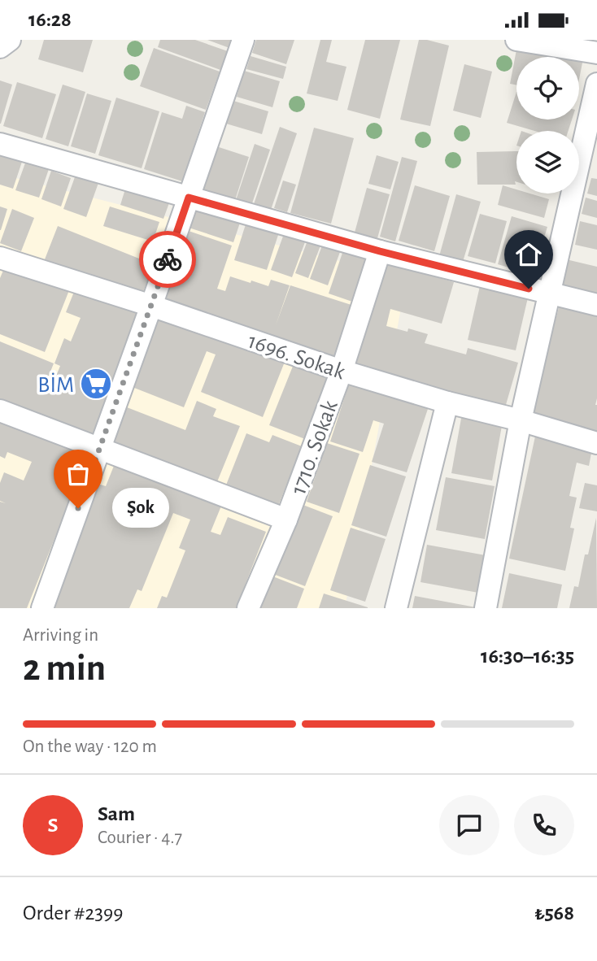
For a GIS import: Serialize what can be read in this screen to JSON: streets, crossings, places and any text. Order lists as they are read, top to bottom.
{
  "streets": {
    "street": ["1696. Sokak", "1710. Sokak"]
  },
  "crossings": [
    ["1696. Sokak", "1710. Sokak"]
  ],
  "places": {
    "supermarket": ["BİM"],
    "other": ["Şok"]
  },
  "page": {
    "status": "16:28",
    "bubble": "Şok",
    "heading": ["2 min", "Arriving in", "16:30–16:35"],
    "panel": [
      "Sam",
      "Courier · 4.7",
      "Order #2399",
      "₺568"
    ],
    "bar": "On the way · 120 m",
    "round": "S"
  }
}
